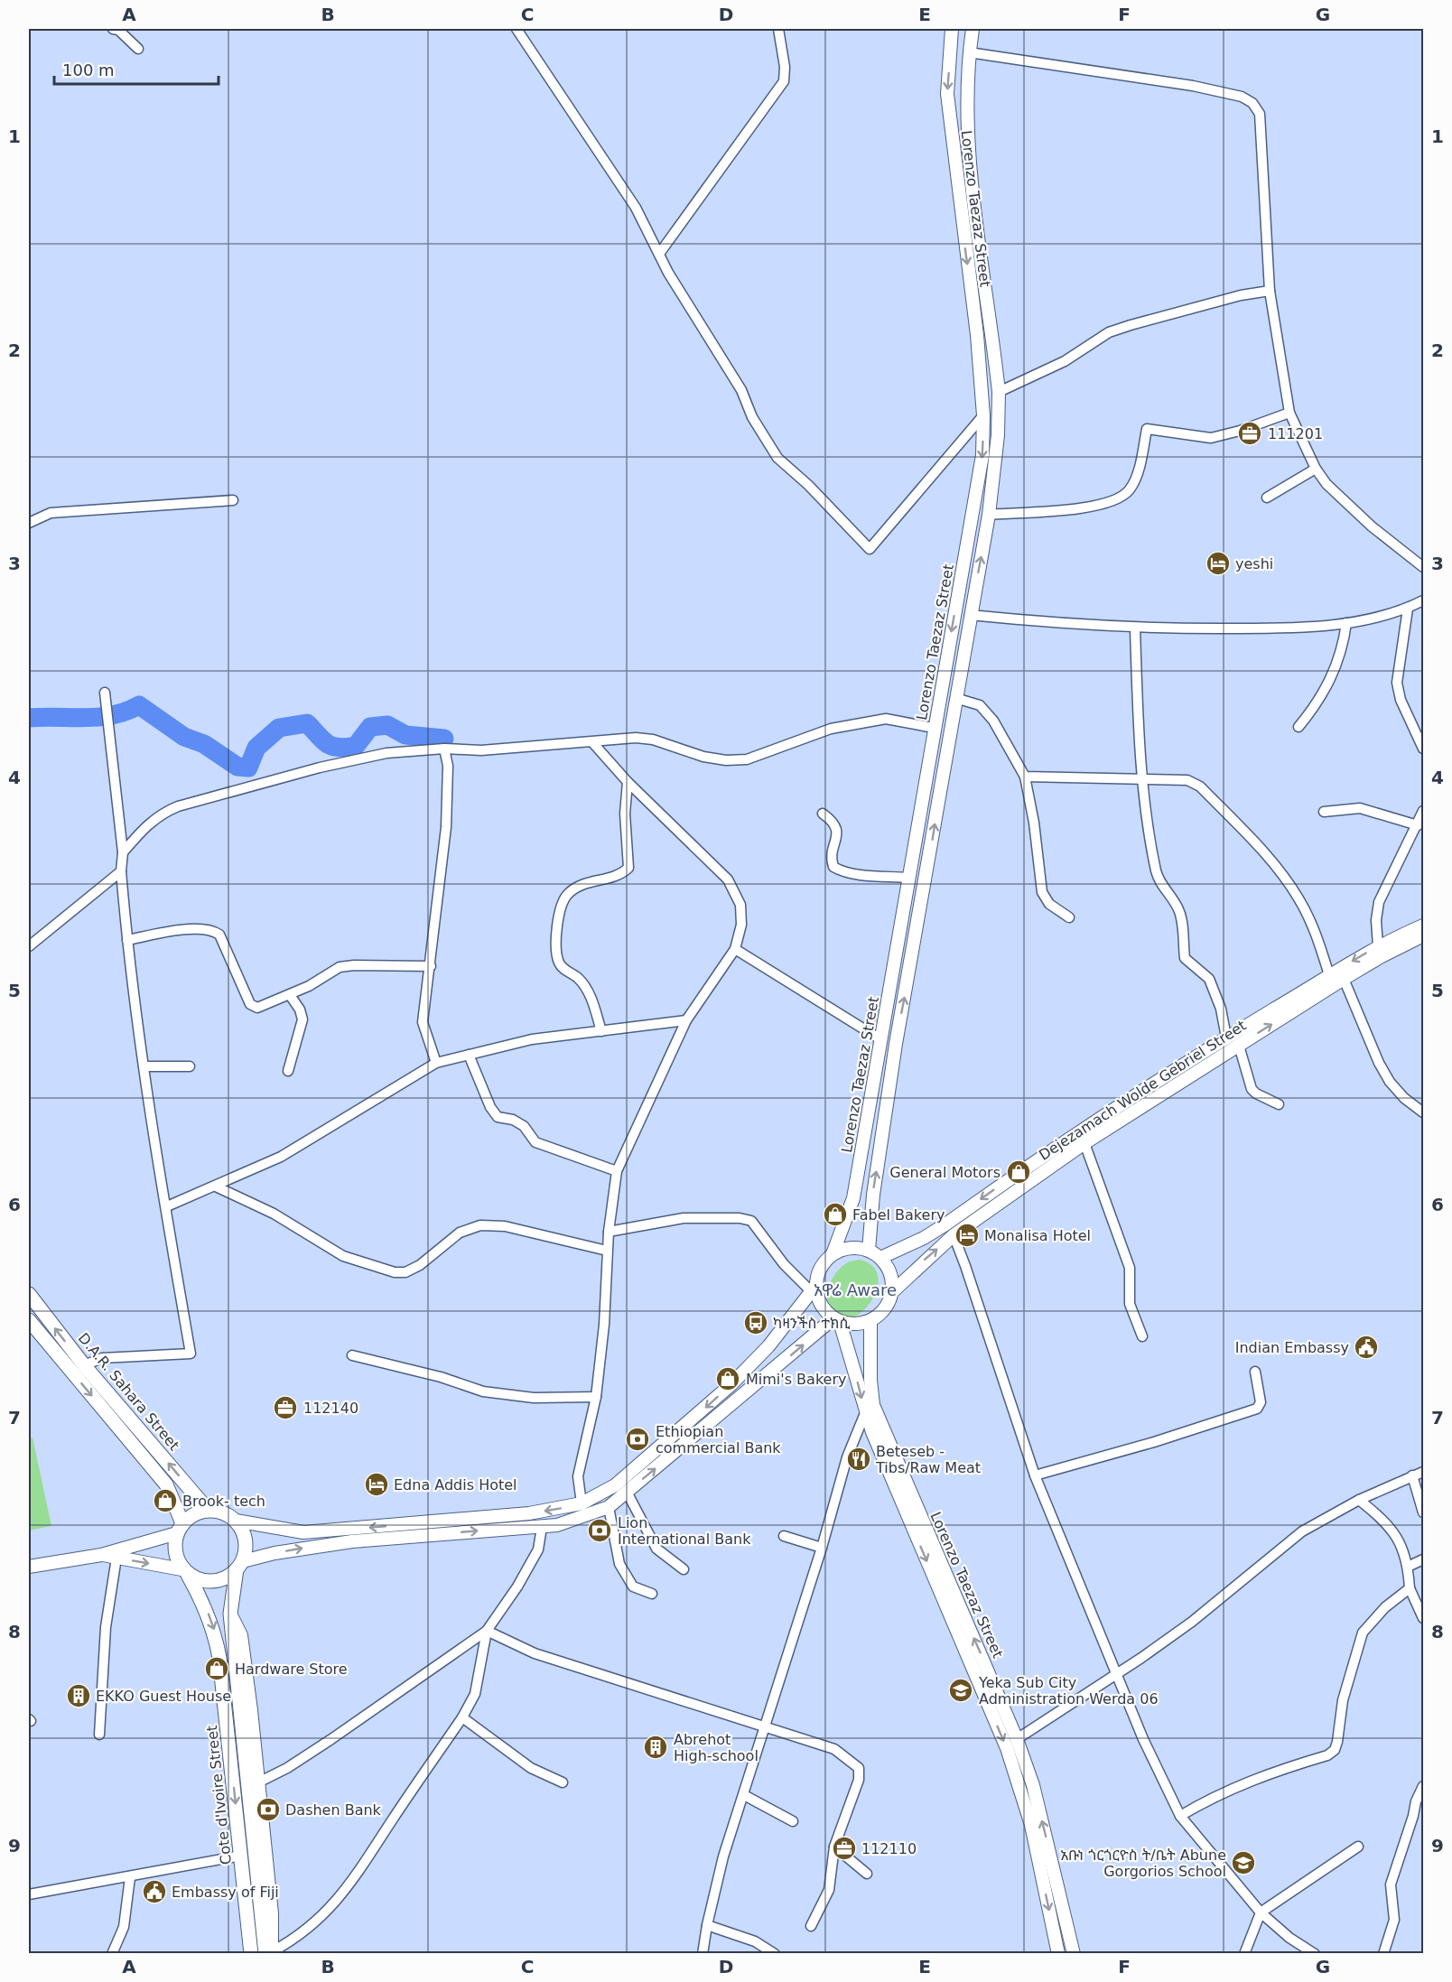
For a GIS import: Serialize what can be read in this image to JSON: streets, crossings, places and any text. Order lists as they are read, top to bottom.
{
  "streets": {
    "main road": [
      "Lorenzo Taezaz Street",
      "Dejezamach Wolde Gebriel Street",
      "D.A.R. Sahara Street",
      "Cote d'Ivoire Street"
    ]
  },
  "crossings": [
    ["Lorenzo Taezaz Street", "Dejezamach Wolde Gebriel Street"],
    ["D.A.R. Sahara Street", "Cote d'Ivoire Street"]
  ],
  "districts": ["አዋሬ Aware"],
  "places": {
    "office": ["111201", "112140", "112110"],
    "hotel": ["yeshi", "Monalisa Hotel", "Edna Addis Hotel"],
    "shop": [
      "General Motors",
      "Fabel Bakery",
      "Mimi's Bakery",
      "Brook- tech",
      "Hardware Store"
    ],
    "bus stop": ["ካዛንችስ ተክሲ"],
    "public building": ["Indian Embassy", "Embassy of Fiji"],
    "bank": ["Ethiopian commercial Bank", "Lion International Bank", "Dashen Bank"],
    "restaurant": ["Beteseb - Tibs/Raw Meat"],
    "school or university": ["Yeka Sub City Administration Werda 06", "አቡነ ጎርጎርዮስ ት/ቤት Abune Gorgorios School"],
    "building": ["EKKO Guest House", "Abrehot High-school"]
  },
  "scale_bar": "100 m",
  "grid": {
    "columns": [
      "A",
      "B",
      "C",
      "D",
      "E",
      "F",
      "G"
    ],
    "rows": [
      "1",
      "2",
      "3",
      "4",
      "5",
      "6",
      "7",
      "8",
      "9"
    ]
  }
}
